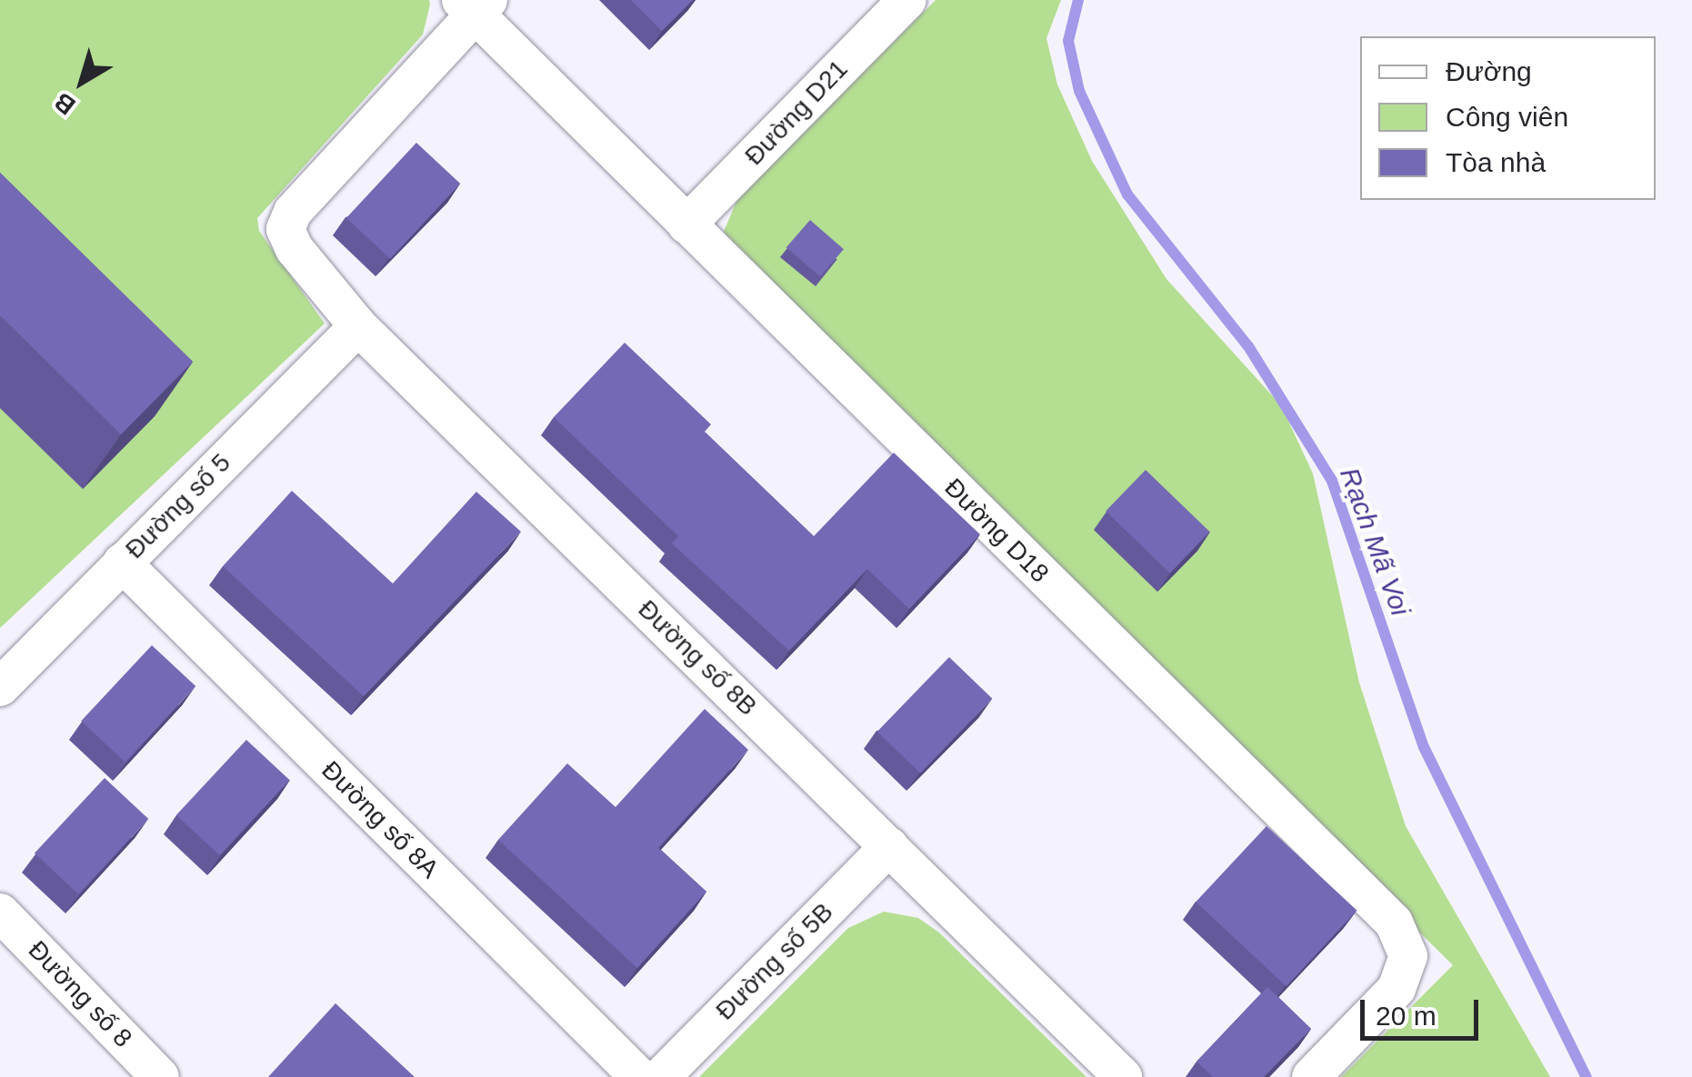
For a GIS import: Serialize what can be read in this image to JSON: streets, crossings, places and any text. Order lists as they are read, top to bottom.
{
  "streets": {
    "street": [
      "Đường D21",
      "Đường số 5",
      "Đường D18",
      "Đường số 8B",
      "Đường số 8A",
      "Đường số 5B",
      "Đường số 8"
    ]
  },
  "crossings": [
    ["Đường D21", "Đường D18"],
    ["Đường số 5", "Đường số 8B"],
    ["Đường số 5", "Đường số 8A"],
    ["Đường D18", "Đường số 8B"],
    ["Đường số 8B", "Đường số 5B"]
  ],
  "water": ["Rạch Mã Voi"],
  "legend": ["Đường", "Công viên", "Tòa nhà"],
  "scale_bar": "20 m",
  "north": "bottom left"
}
